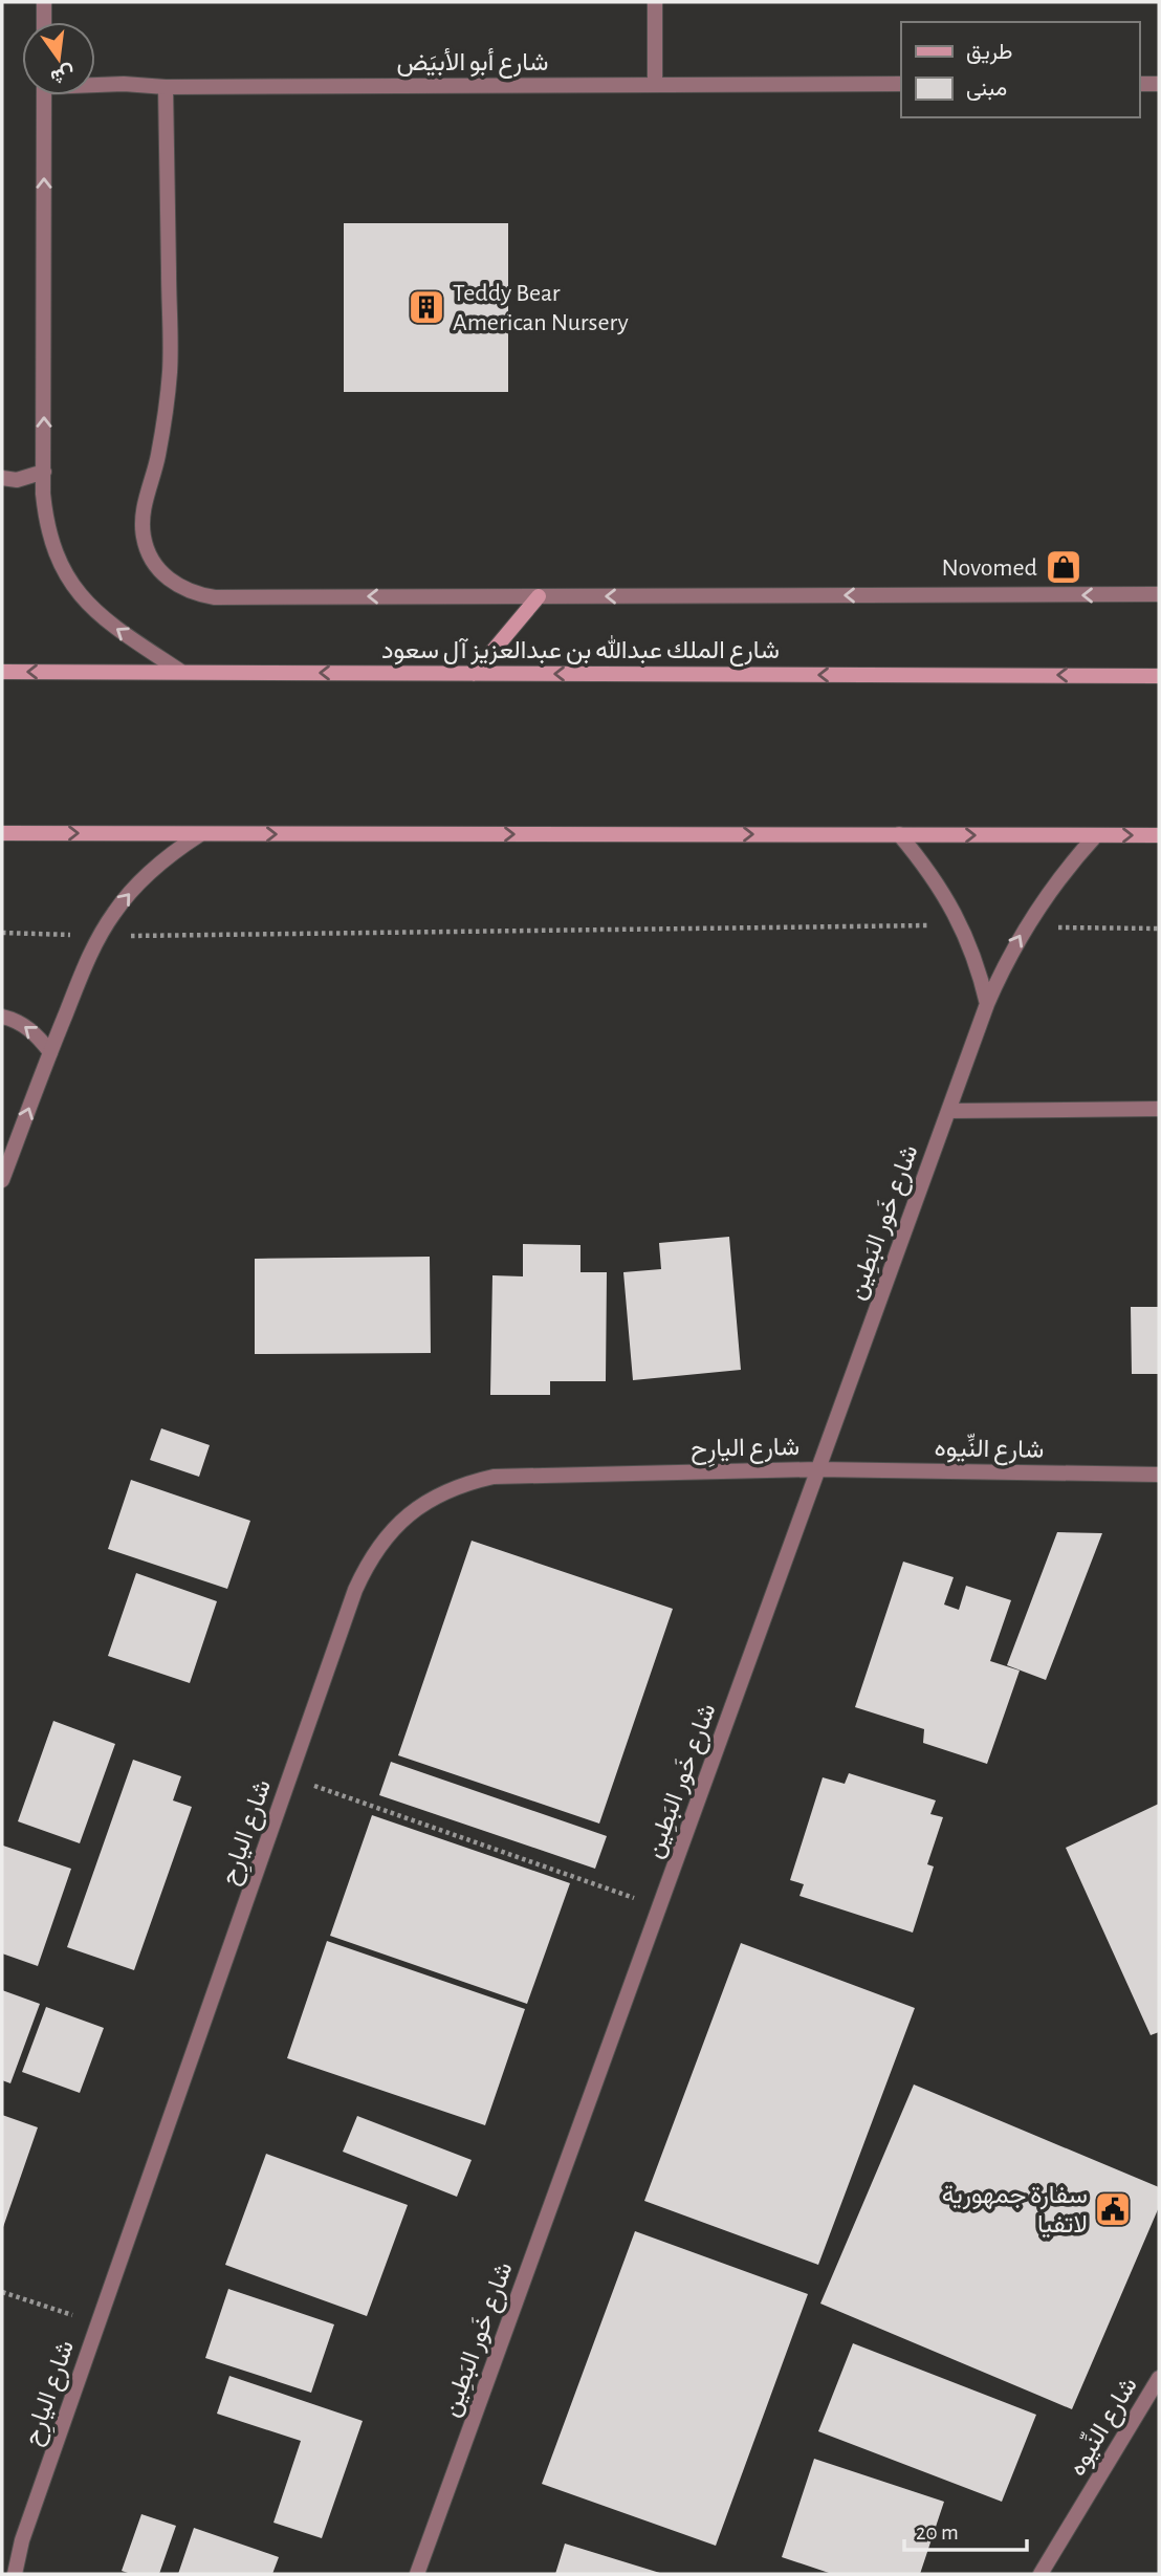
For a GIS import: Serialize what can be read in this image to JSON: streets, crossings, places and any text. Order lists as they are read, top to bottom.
{
  "streets": {
    "main road": ["شارع الملك عبدالله بن عبدالعزيز آل سعود"],
    "street": [
      "شارع أبو الأبيَض",
      "شارع خَور البَطِين",
      "شارع اليارِح",
      "شارع النِّيوه"
    ]
  },
  "crossings": [
    ["شارع خَور البَطِين", "شارع اليارِح"],
    ["شارع خَور البَطِين", "شارع النِّيوه"],
    ["شارع اليارِح", "شارع النِّيوه"]
  ],
  "one_way": ["شارع الملك عبدالله بن عبدالعزيز آل سعود"],
  "places": {
    "building": ["Teddy Bear American Nursery"],
    "shop": ["Novomed"],
    "public building": ["سفارة جمهورية لاتفيا"]
  },
  "legend": ["طريق", "مبنى"],
  "scale_bar": "20 m",
  "north": "bottom"
}
